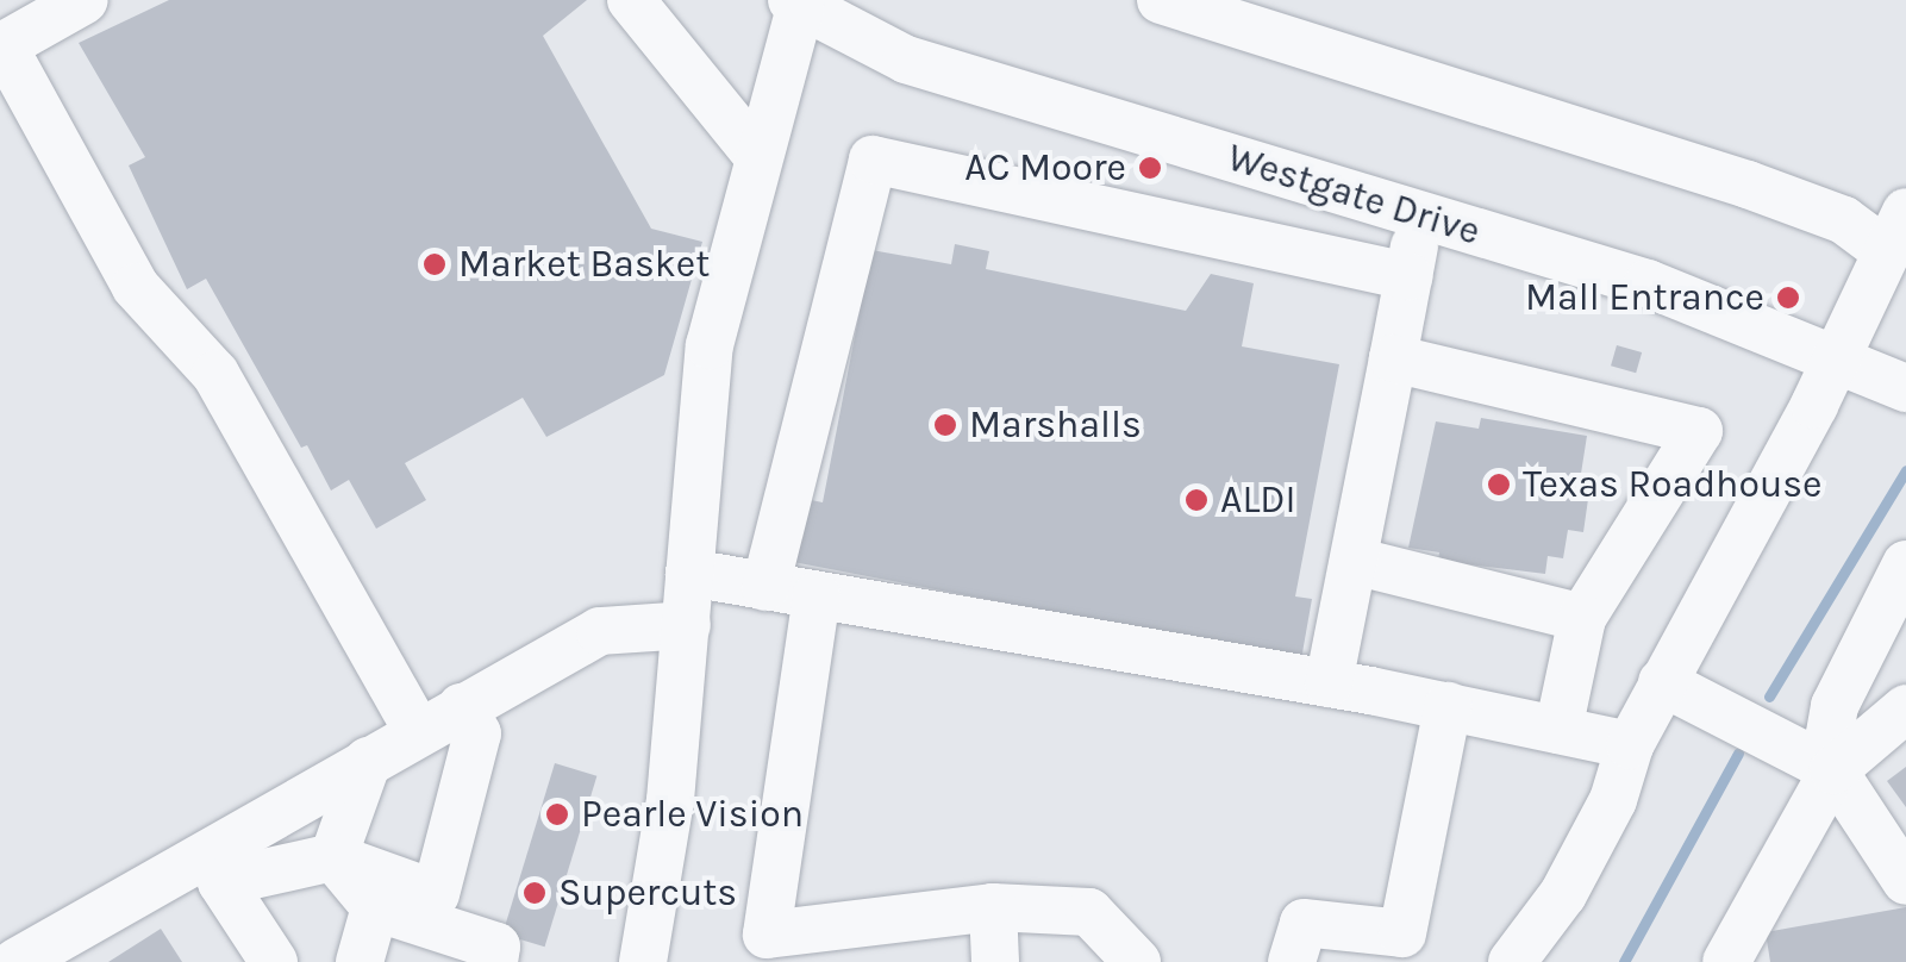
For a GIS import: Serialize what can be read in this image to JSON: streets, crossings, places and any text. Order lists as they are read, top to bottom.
{
  "streets": {
    "street": ["Westgate Drive"]
  },
  "places": [
    "AC Moore",
    "Market Basket",
    "Mall Entrance",
    "Marshalls",
    "Texas Roadhouse",
    "ALDI",
    "Pearle Vision",
    "Supercuts"
  ]
}
